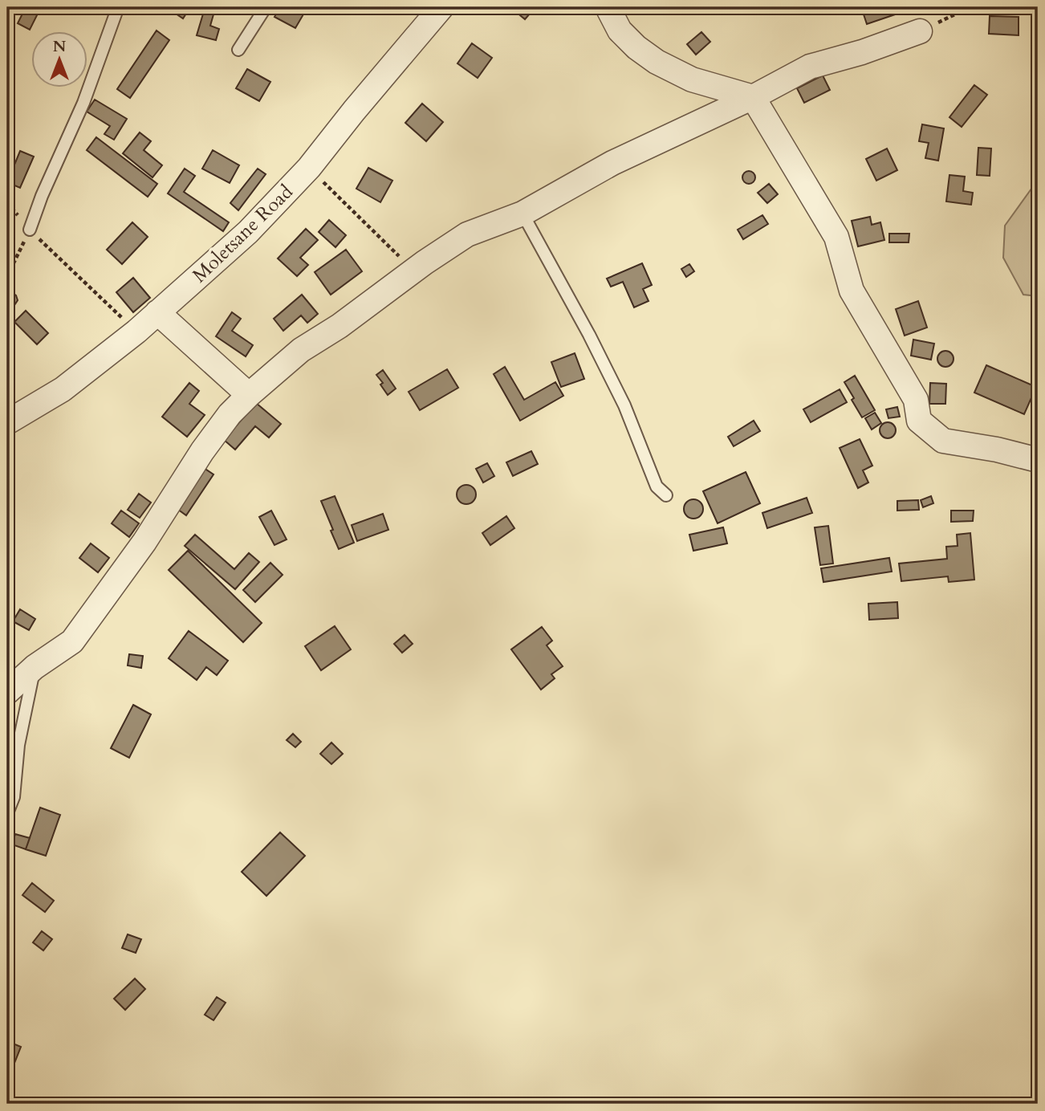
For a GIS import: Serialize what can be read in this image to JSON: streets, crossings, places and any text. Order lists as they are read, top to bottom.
{
  "streets": {
    "street": ["Moletsane Road"]
  },
  "north": "top"
}
